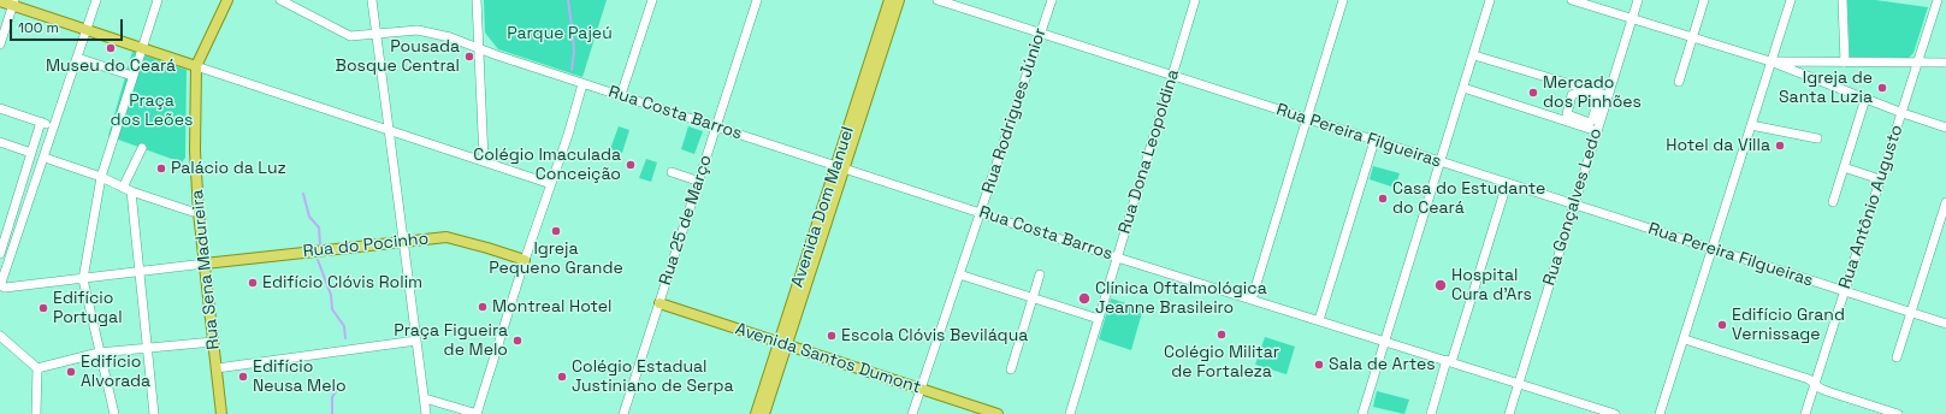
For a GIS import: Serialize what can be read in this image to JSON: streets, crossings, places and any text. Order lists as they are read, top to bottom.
{
  "streets": {
    "main road": [
      "Avenida Dom Manuel",
      "Rua do Pocinho",
      "Rua Sena Madureira",
      "Avenida Santos Dumont"
    ],
    "street": [
      "Rua Rodrigues Júnior",
      "Rua Costa Barros",
      "Rua Pereira Filgueiras",
      "Rua Dona Leopoldina",
      "Rua Gonçalves Ledo",
      "Rua Antônio Augusto",
      "Rua 25 de Março"
    ]
  },
  "crossings": [
    ["Rua Rodrigues Júnior", "Rua Costa Barros"],
    ["Rua Rodrigues Júnior", "Rua Pereira Filgueiras"],
    ["Rua Rodrigues Júnior", "Avenida Santos Dumont"],
    ["Rua Costa Barros", "Rua Dona Leopoldina"],
    ["Rua Costa Barros", "Avenida Dom Manuel"],
    ["Rua Costa Barros", "Rua Gonçalves Ledo"],
    ["Rua Costa Barros", "Rua 25 de Março"],
    ["Rua Pereira Filgueiras", "Rua Dona Leopoldina"],
    ["Rua Pereira Filgueiras", "Rua Gonçalves Ledo"],
    ["Rua Pereira Filgueiras", "Rua Antônio Augusto"],
    ["Avenida Dom Manuel", "Avenida Santos Dumont"],
    ["Rua 25 de Março", "Avenida Santos Dumont"],
    ["Rua do Pocinho", "Rua Sena Madureira"]
  ],
  "parks": ["Parque Pajeú", "Praça dos Leões"],
  "places": [
    "Museu do Ceará",
    "Pousada Bosque Central",
    "Igreja de Santa Luzia",
    "Mercado dos Pinhões",
    "Hotel da Villa",
    "Colégio Imaculada Conceição",
    "Palácio da Luz",
    "Casa do Estudante do Ceará",
    "Igreja Pequeno Grande",
    "Edifício Clóvis Rolim",
    "Hospital Cura d'Ars",
    "Clínica Oftalmológica Jeanne Brasileiro",
    "Montreal Hotel",
    "Edifício Portugal",
    "Edifício Grand Vernissage",
    "Colégio Militar de Fortaleza",
    "Escola Clóvis Beviláqua",
    "Praça Figueira de Melo",
    "Sala de Artes",
    "Edifício Alvorada",
    "Edifício Neusa Melo",
    "Colégio Estadual Justiniano de Serpa"
  ],
  "scale_bar": "100 m"
}
